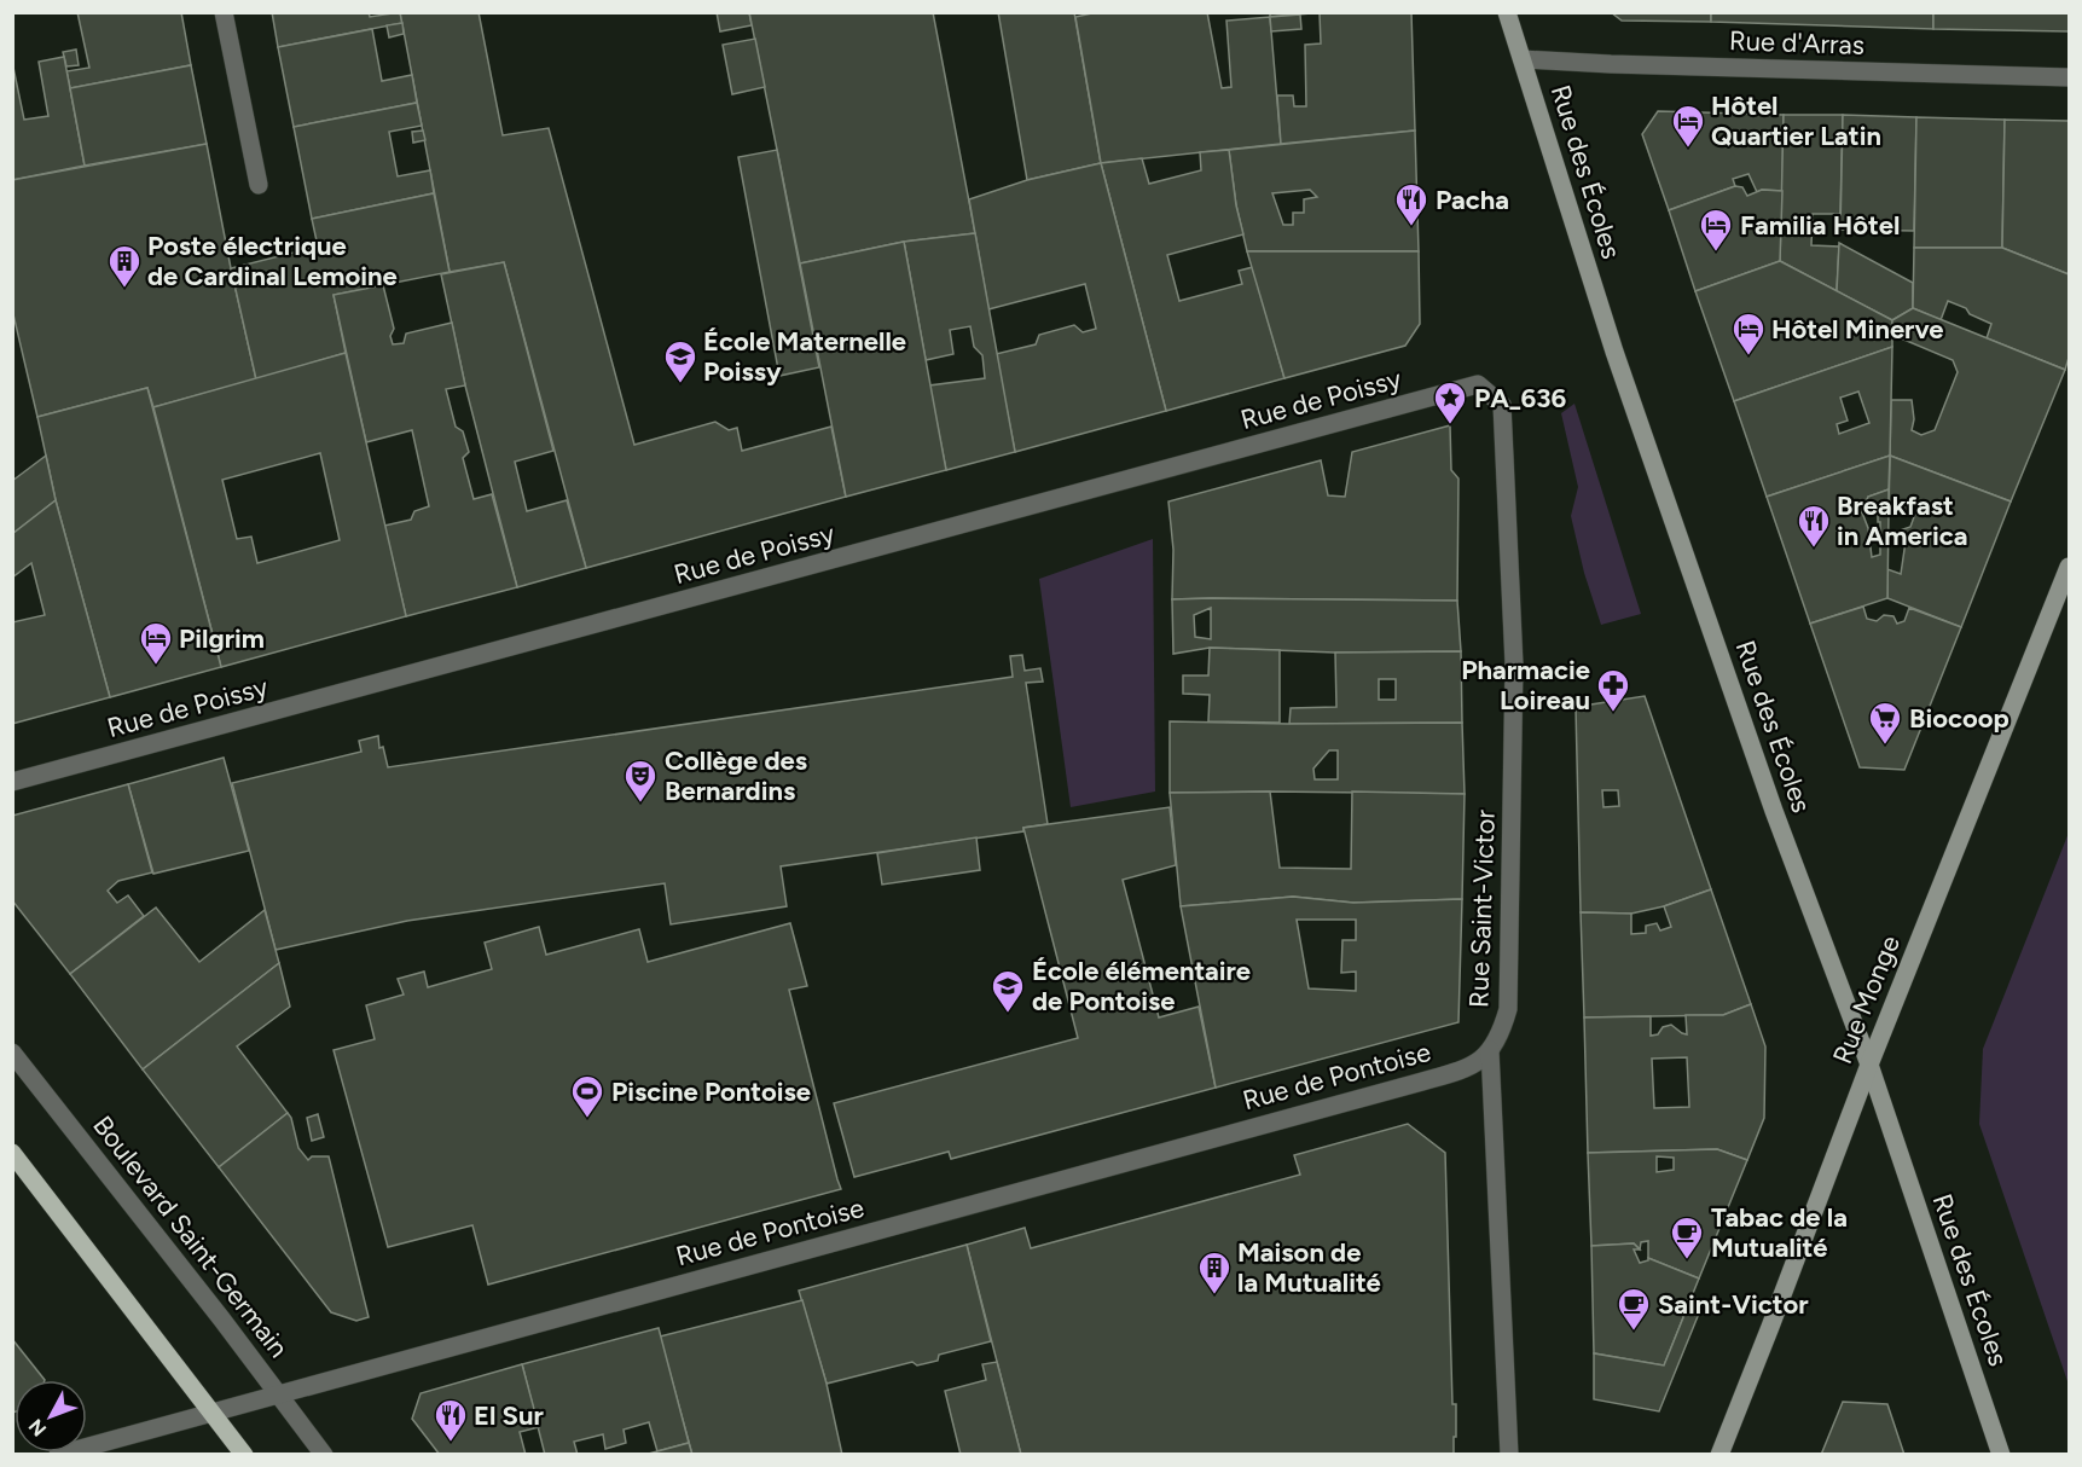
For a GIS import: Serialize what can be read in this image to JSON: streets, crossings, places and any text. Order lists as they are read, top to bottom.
{
  "streets": {
    "street": [
      "Rue d'Arras",
      "Rue des Écoles",
      "Rue de Poissy",
      "Rue Saint-Victor",
      "Rue Monge",
      "Rue de Pontoise",
      "Boulevard Saint-Germain"
    ]
  },
  "crossings": [
    ["Rue d'Arras", "Rue des Écoles"],
    ["Rue des Écoles", "Rue Monge"],
    ["Rue de Poissy", "Rue Saint-Victor"],
    ["Rue Saint-Victor", "Rue de Pontoise"],
    ["Rue de Pontoise", "Boulevard Saint-Germain"]
  ],
  "places": {
    "hotel": [
      "Hôtel Quartier Latin",
      "Familia Hôtel",
      "Hôtel Minerve",
      "Pilgrim"
    ],
    "restaurant": ["Pacha", "Breakfast in America", "El Sur"],
    "building": ["Poste électrique de Cardinal Lemoine", "Maison de la Mutualité"],
    "school or university": ["École Maternelle Poissy", "École élémentaire de Pontoise"],
    "place": ["PA_636"],
    "pharmacy": ["Pharmacie Loireau"],
    "supermarket": ["Biocoop"],
    "theatre": ["Collège des Bernardins"],
    "sports": ["Piscine Pontoise"],
    "cafe": ["Tabac de la Mutualité", "Saint-Victor"]
  },
  "north": "bottom left"
}
